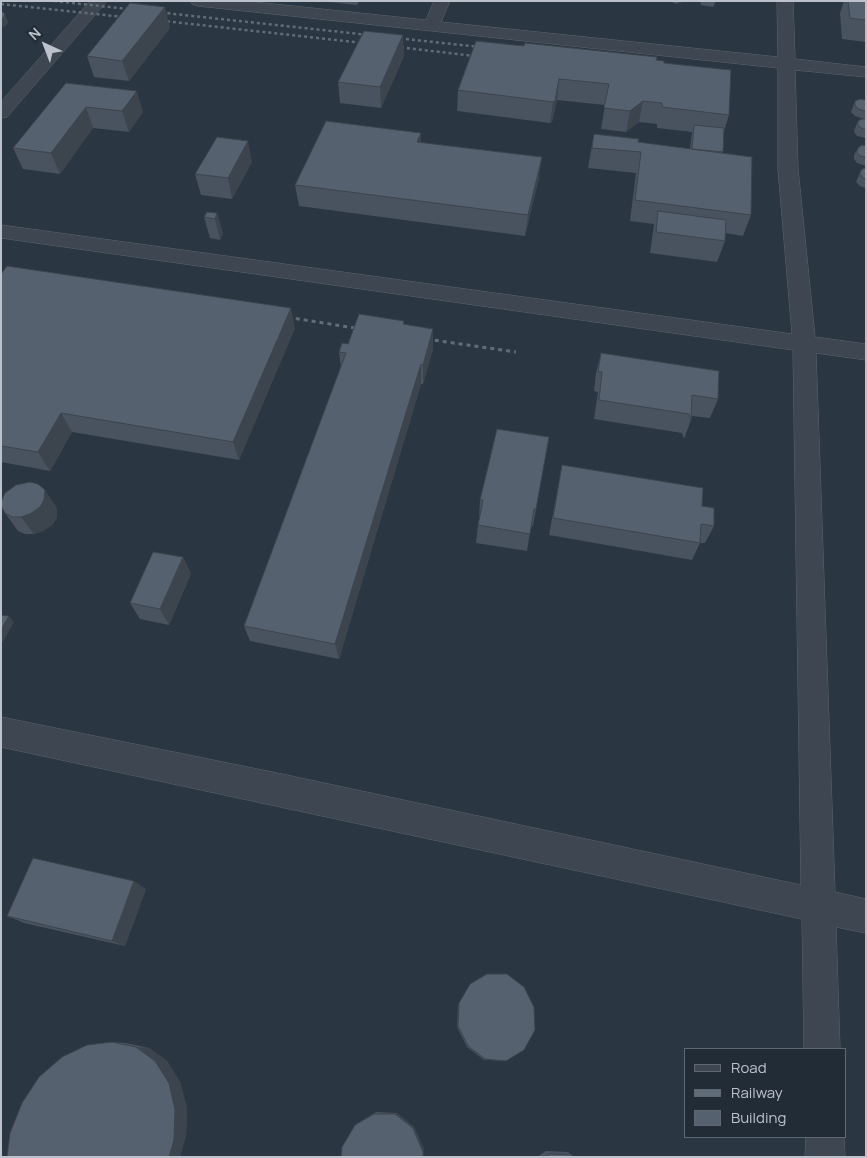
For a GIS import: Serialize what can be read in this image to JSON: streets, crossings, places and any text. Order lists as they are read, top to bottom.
{
  "legend": ["Road", "Railway", "Building"],
  "north": "top left"
}
